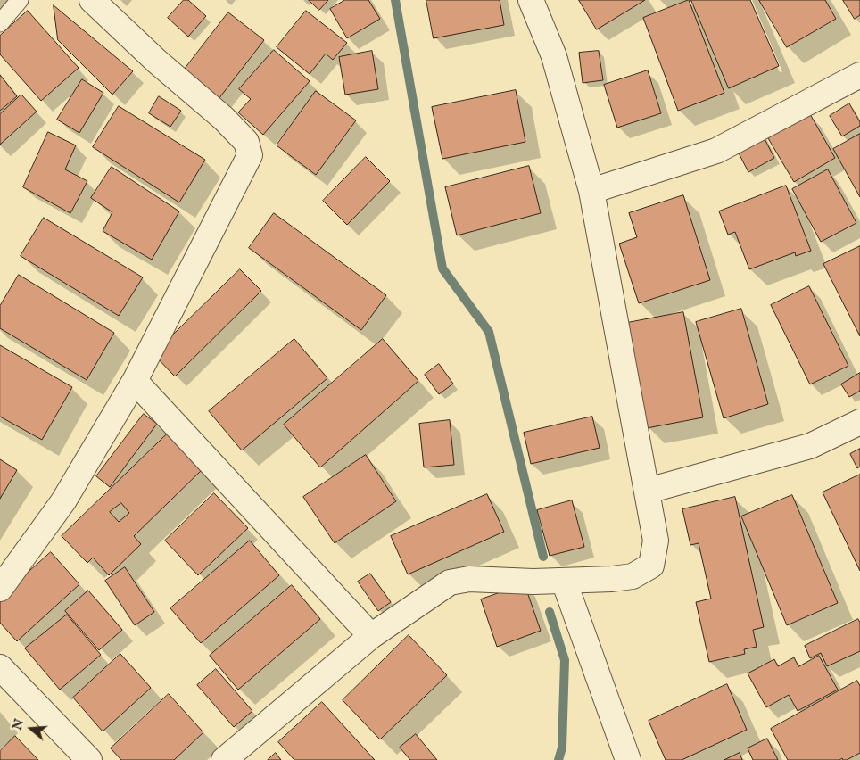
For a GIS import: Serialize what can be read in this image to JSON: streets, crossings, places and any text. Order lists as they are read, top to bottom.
{
  "north": "left"
}
